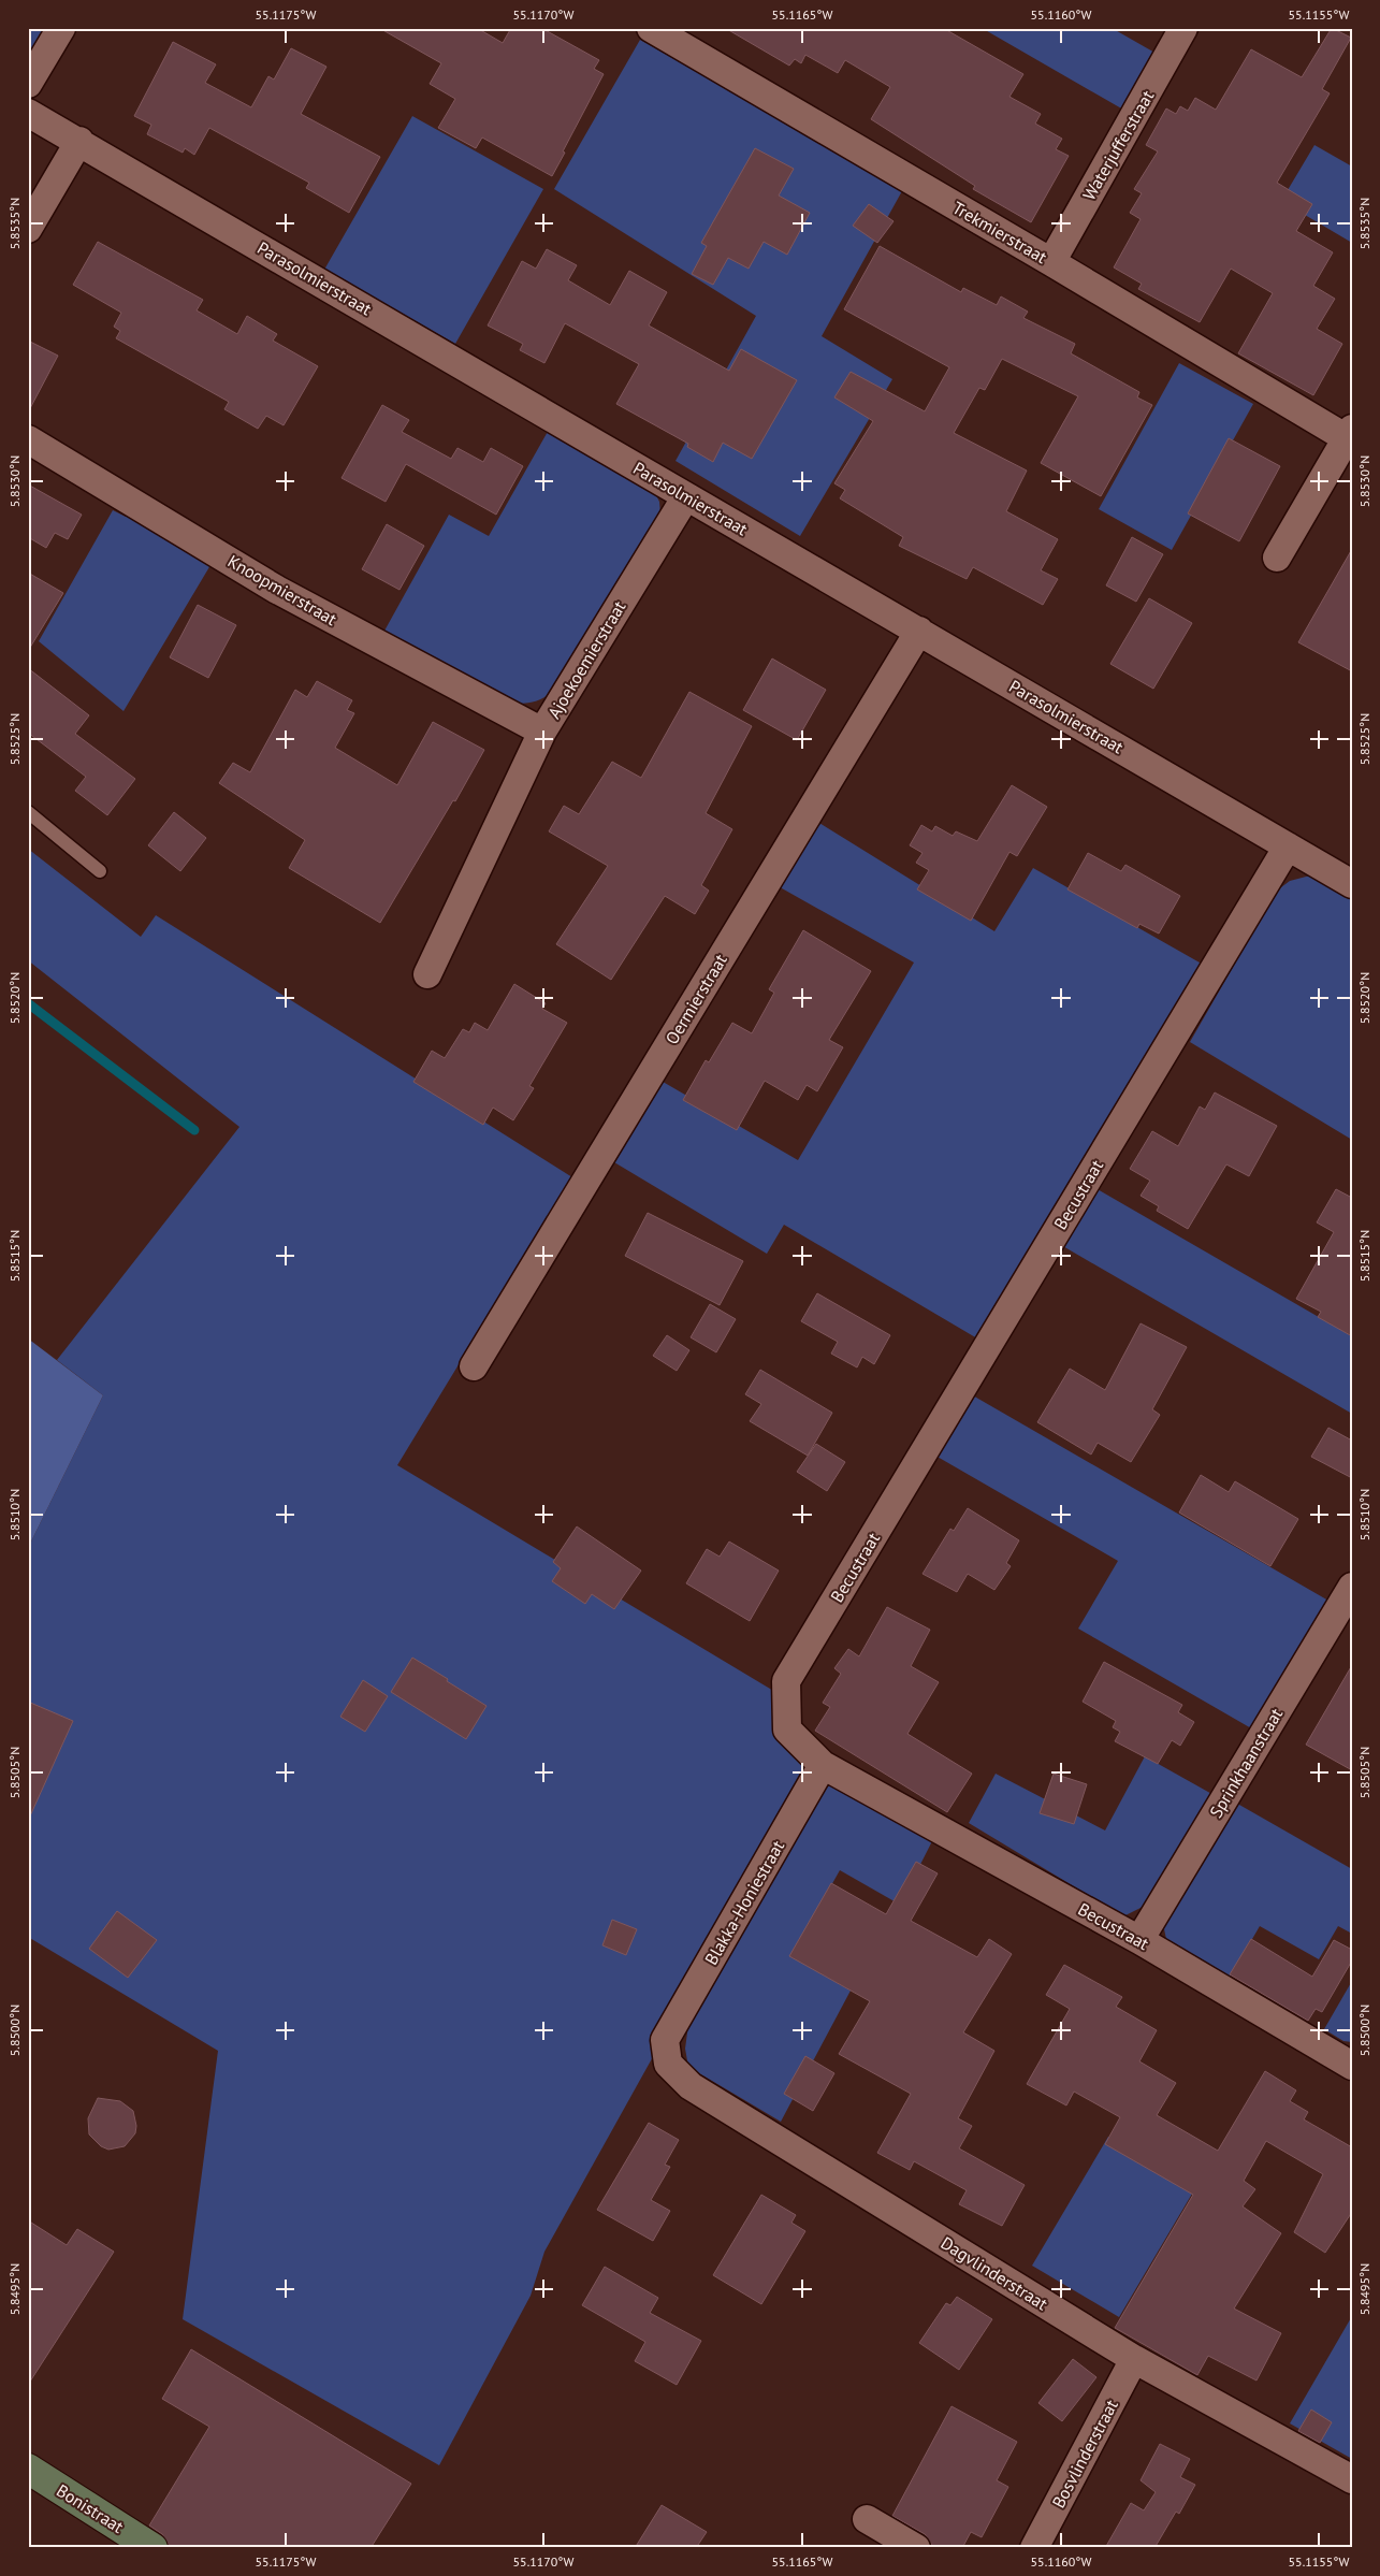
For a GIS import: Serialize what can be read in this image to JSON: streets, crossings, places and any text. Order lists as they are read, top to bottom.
{
  "streets": {
    "street": [
      "Waterjufferstraat",
      "Trekmierstraat",
      "Parasolmierstraat",
      "Knoopmierstraat",
      "Ajoekoemierstraat",
      "Oermierstraat",
      "Becustraat",
      "Sprinkhaanstraat",
      "Blakka-Honiestraat",
      "Dagvlinderstraat",
      "Bosvlinderstraat",
      "Bonistraat"
    ]
  },
  "crossings": [
    ["Waterjufferstraat", "Trekmierstraat"],
    ["Parasolmierstraat", "Ajoekoemierstraat"],
    ["Parasolmierstraat", "Oermierstraat"],
    ["Parasolmierstraat", "Becustraat"],
    ["Knoopmierstraat", "Ajoekoemierstraat"],
    ["Becustraat", "Sprinkhaanstraat"],
    ["Becustraat", "Blakka-Honiestraat"],
    ["Blakka-Honiestraat", "Dagvlinderstraat"],
    ["Dagvlinderstraat", "Bosvlinderstraat"]
  ],
  "coordinates": [
    "55.1175°W",
    "55.1170°W",
    "55.1165°W",
    "55.1160°W",
    "55.1155°W",
    "5.8535°N",
    "5.8530°N",
    "5.8525°N",
    "5.8520°N",
    "5.8515°N",
    "5.8510°N",
    "5.8505°N",
    "5.8500°N",
    "5.8495°N"
  ]
}
